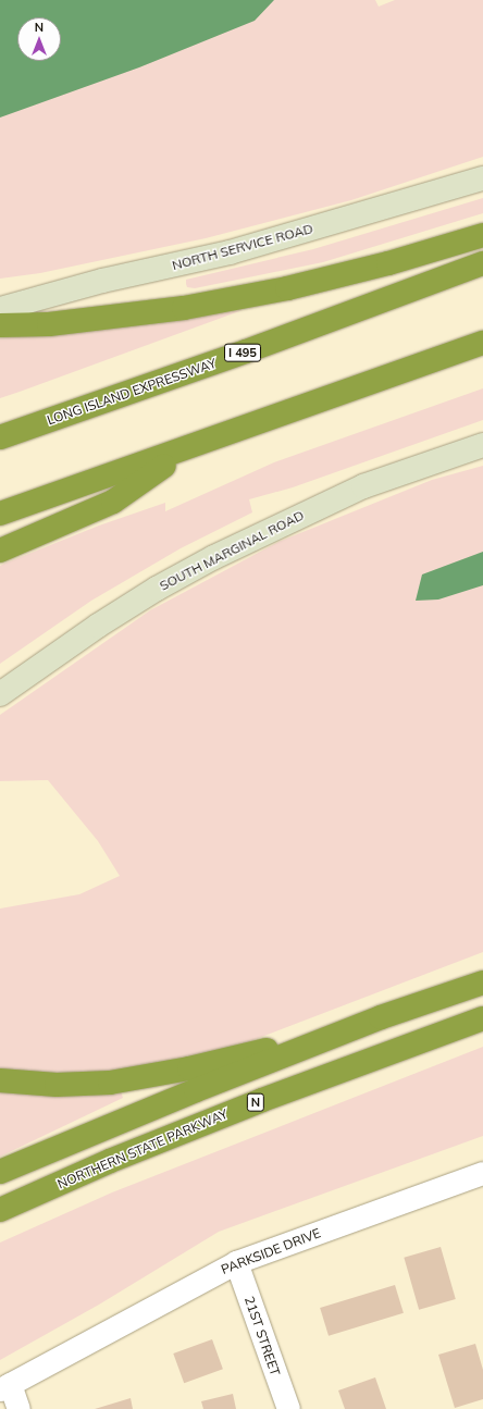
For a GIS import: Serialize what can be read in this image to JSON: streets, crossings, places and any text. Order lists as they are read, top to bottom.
{
  "streets": {
    "highway": [
      "I 495",
      "LONG ISLAND EXPRESSWAY",
      "N",
      "NORTHERN STATE PARKWAY"
    ],
    "main road": ["NORTH SERVICE ROAD", "SOUTH MARGINAL ROAD"],
    "street": ["PARKSIDE DRIVE", "21ST STREET"]
  },
  "crossings": [
    ["PARKSIDE DRIVE", "21ST STREET"]
  ],
  "north": "top"
}
